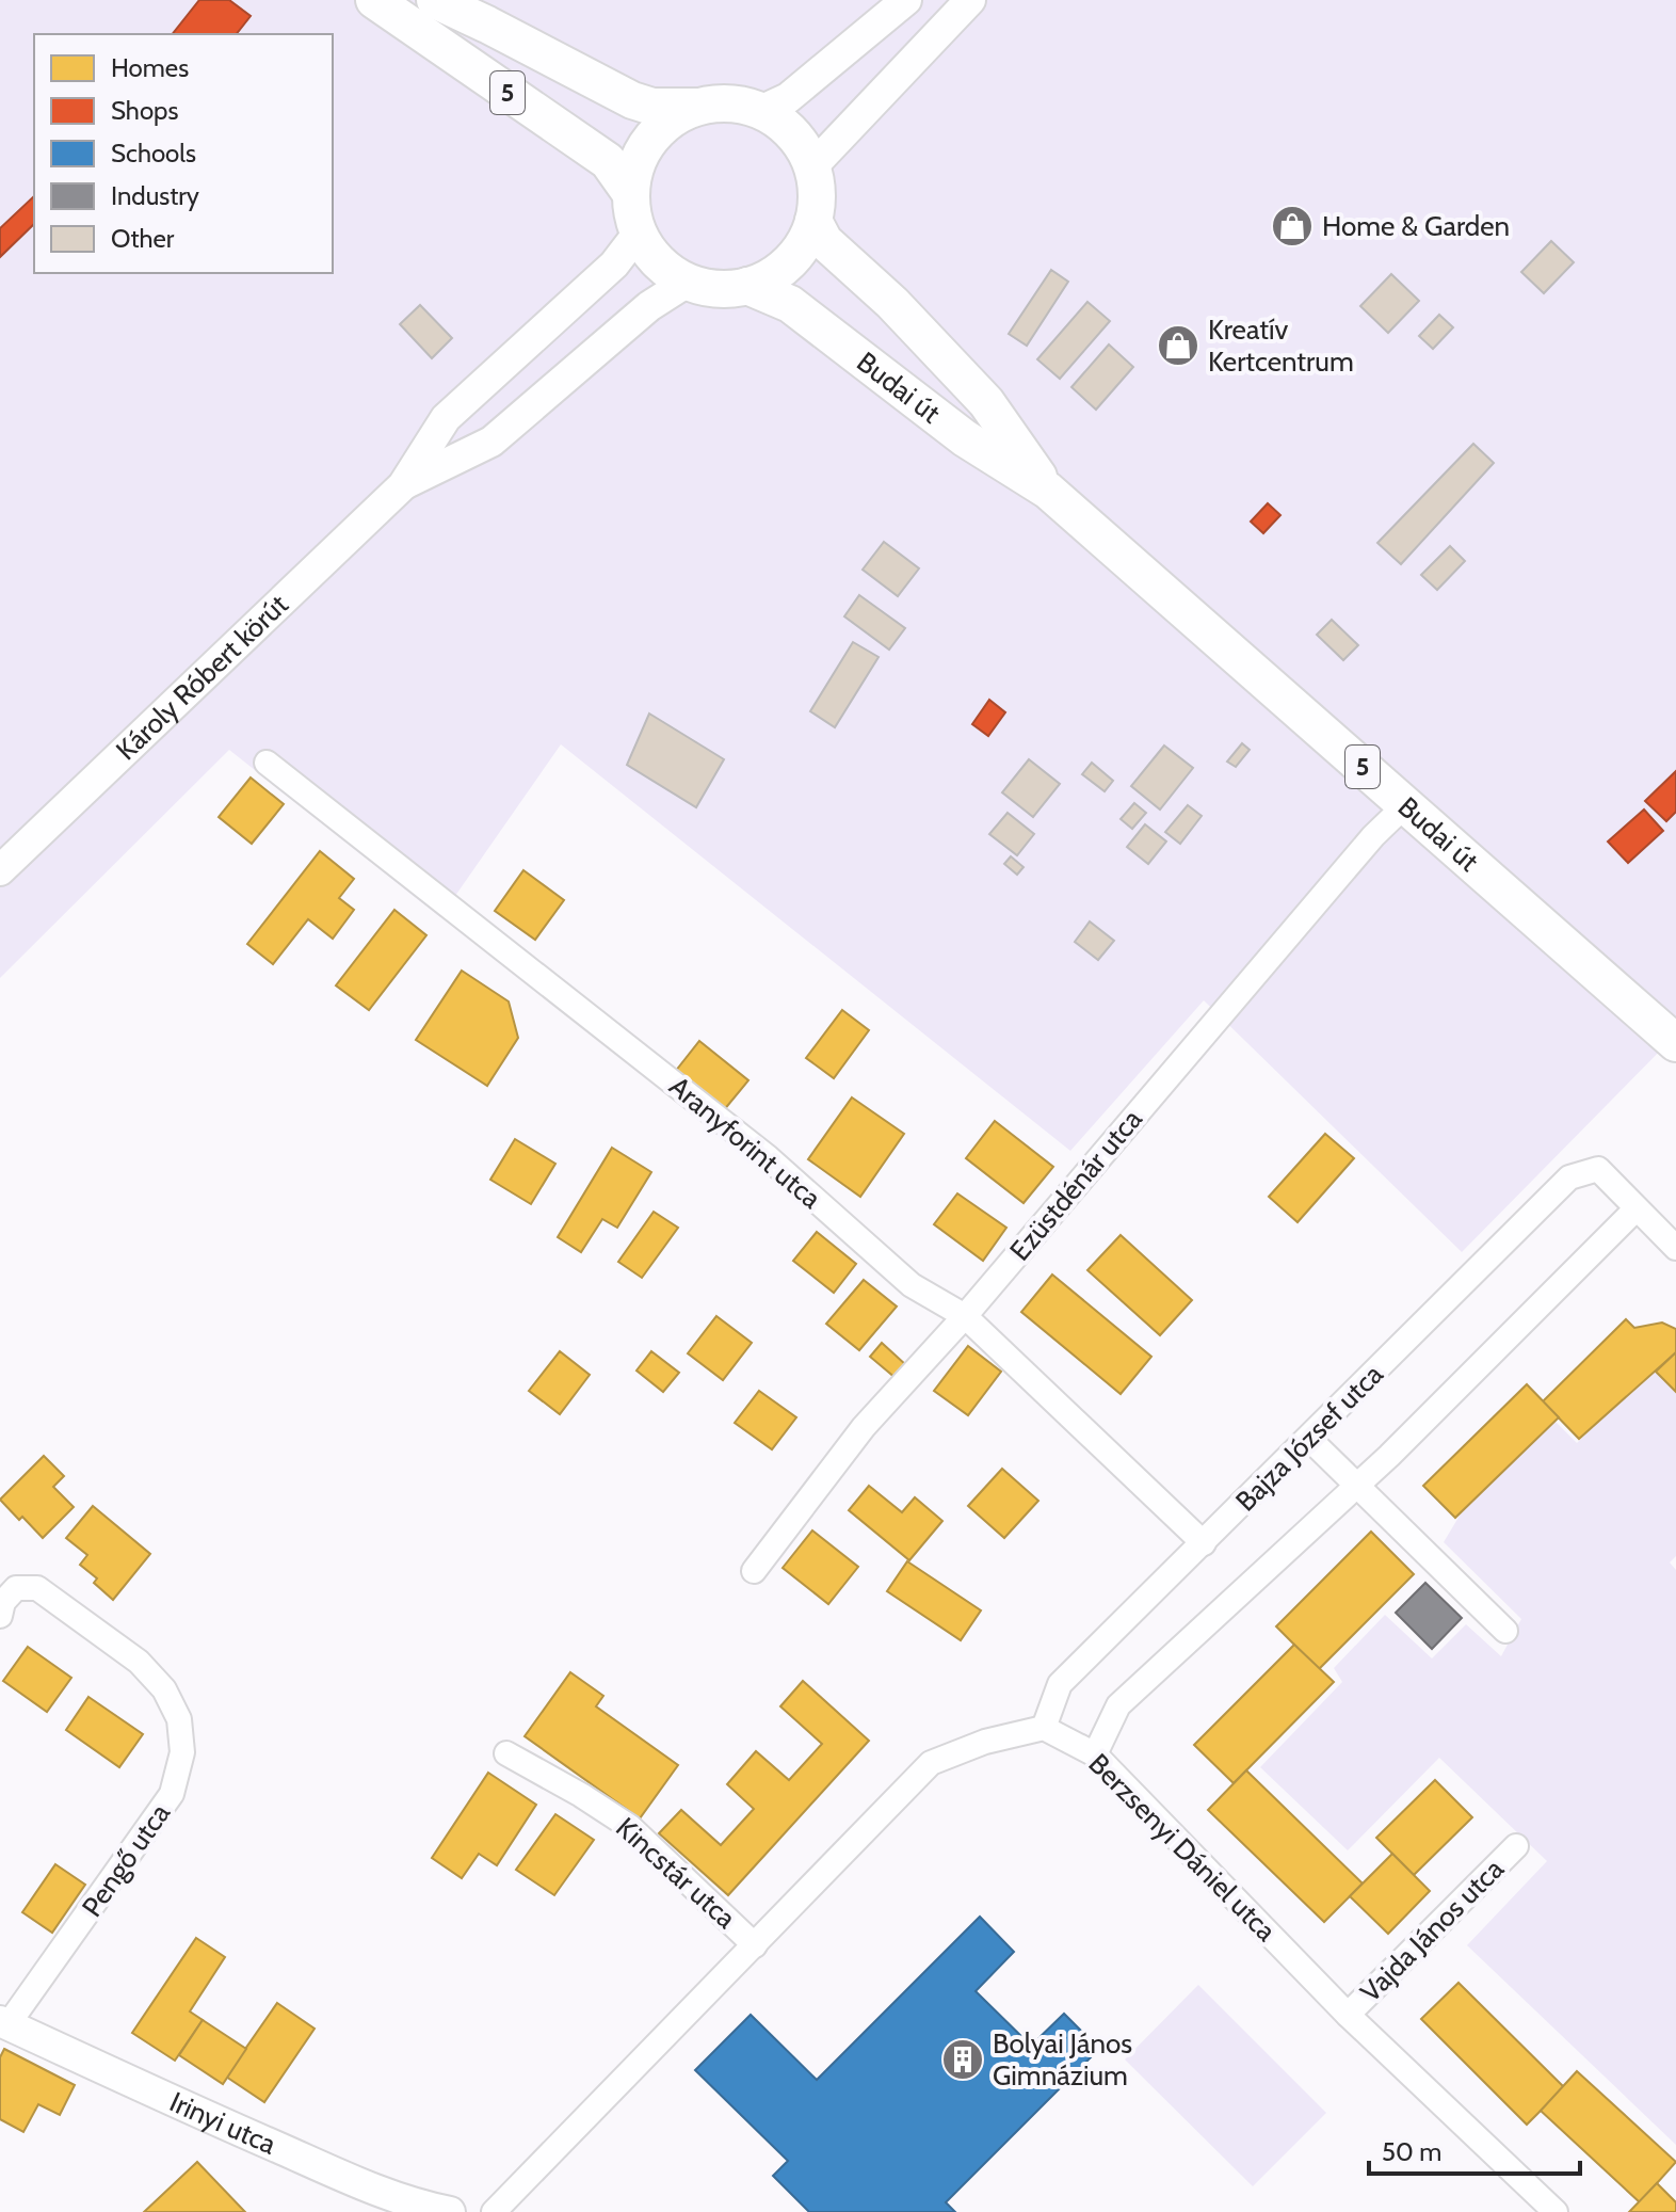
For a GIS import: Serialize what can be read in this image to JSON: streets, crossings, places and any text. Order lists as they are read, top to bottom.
{
  "streets": {
    "main road": ["5", "Budai út"],
    "street": [
      "Károly Róbert körút",
      "Aranyforint utca",
      "Ezüstdénár utca",
      "Bajza József utca",
      "Berzsenyi Dániel utca",
      "Pengő utca",
      "Kincstár utca",
      "Vajda János utca",
      "Irinyi utca"
    ]
  },
  "crossings": [
    ["5", "Budai út"],
    ["5", "Károly Róbert körút"],
    ["Budai út", "Károly Róbert körút"],
    ["Budai út", "Ezüstdénár utca"],
    ["Aranyforint utca", "Ezüstdénár utca"],
    ["Aranyforint utca", "Bajza József utca"],
    ["Bajza József utca", "Berzsenyi Dániel utca"],
    ["Berzsenyi Dániel utca", "Vajda János utca"],
    ["Pengő utca", "Irinyi utca"]
  ],
  "places": {
    "shop": ["Home & Garden", "Kreatív Kertcentrum"],
    "building": ["Bolyai János Gimnázium"]
  },
  "legend": [
    "Homes",
    "Shops",
    "Schools",
    "Industry",
    "Other"
  ],
  "scale_bar": "50 m"
}
